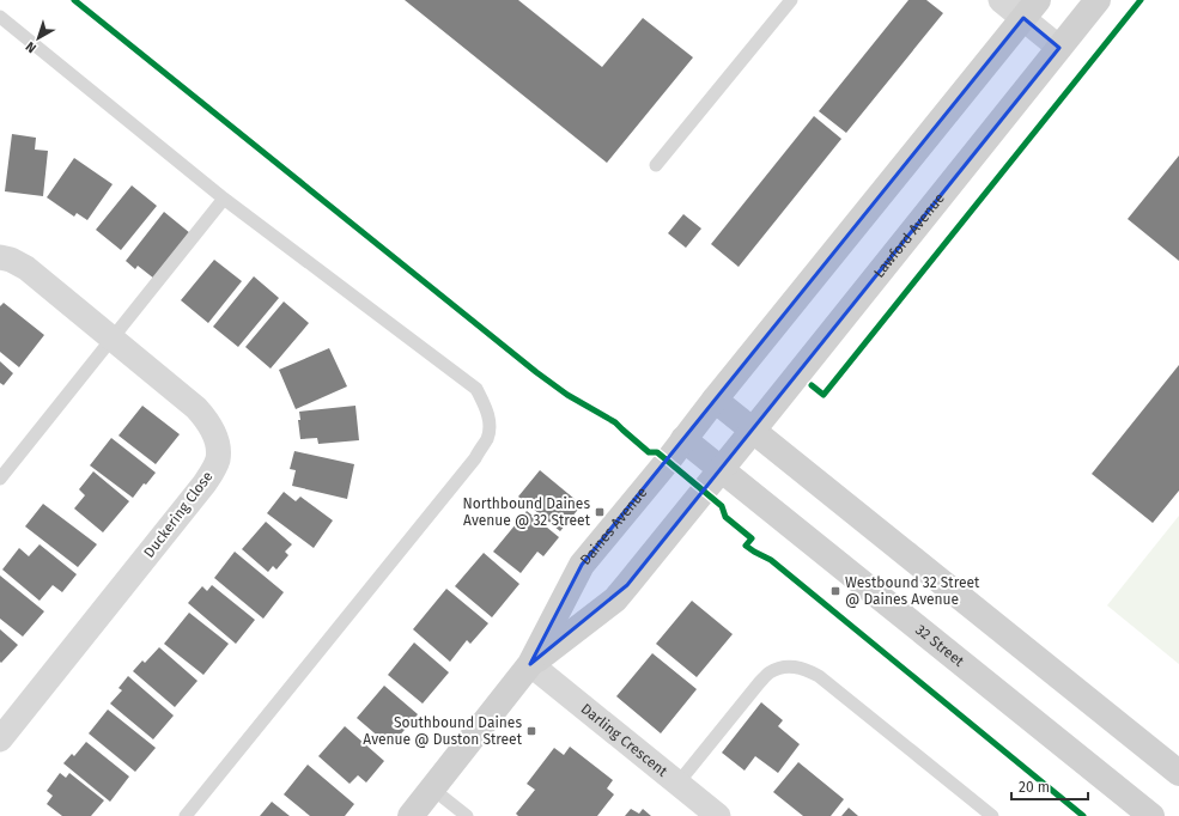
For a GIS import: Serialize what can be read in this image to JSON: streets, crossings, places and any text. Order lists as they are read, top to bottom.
{
  "streets": {
    "street": [
      "Lawford Avenue",
      "Duckering Close",
      "Daines Avenue",
      "32 Street",
      "Darling Crescent"
    ]
  },
  "crossings": [
    ["Lawford Avenue", "Daines Avenue"],
    ["Lawford Avenue", "32 Street"],
    ["Daines Avenue", "32 Street"],
    ["Daines Avenue", "Darling Crescent"]
  ],
  "places": {
    "transit": ["Northbound Daines Avenue @ 32 Street", "Westbound 32 Street @ Daines Avenue", "Southbound Daines Avenue @ Duston Street"]
  },
  "scale_bar": "20 m",
  "north": "bottom left"
}
